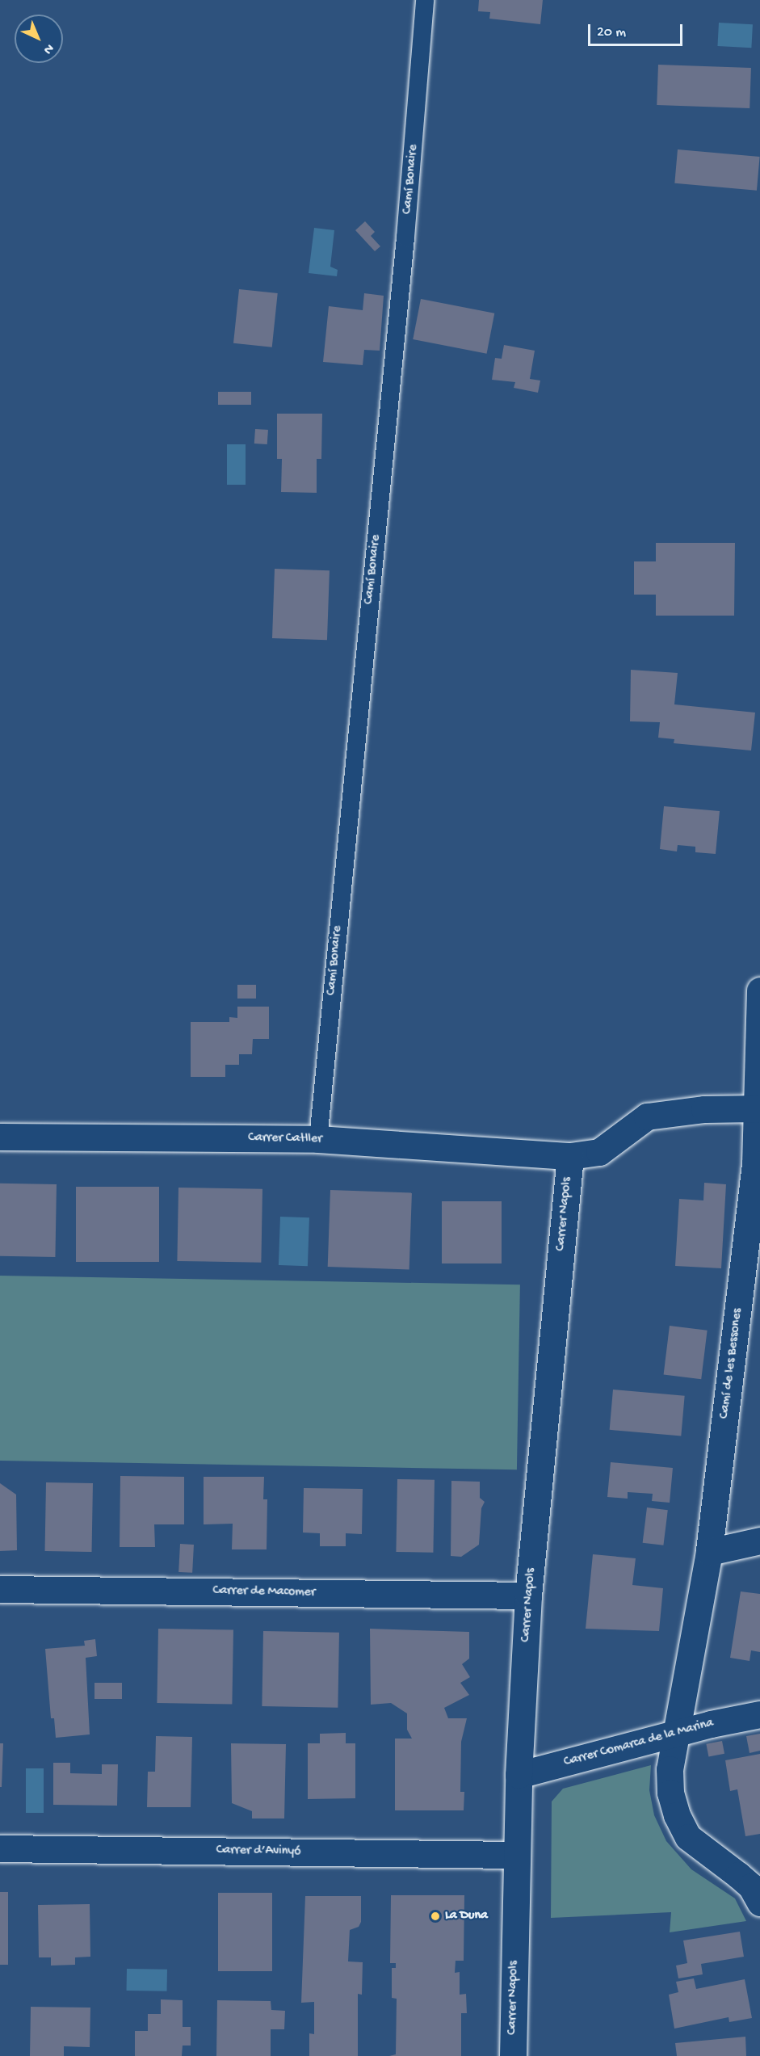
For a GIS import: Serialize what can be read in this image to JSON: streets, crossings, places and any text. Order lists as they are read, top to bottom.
{
  "streets": {
    "street": [
      "Carrer Catller",
      "Carrer Napols",
      "Camí de les Bessones",
      "Carrer de Macomer",
      "Carrer Comarca de la Marina",
      "Carrer d’Avinyó"
    ],
    "lane": ["Camí Bonaire"]
  },
  "crossings": [
    ["Camí Bonaire", "Carrer Catller"],
    ["Carrer Catller", "Carrer Napols"],
    ["Carrer Catller", "Camí de les Bessones"],
    ["Carrer Napols", "Carrer de Macomer"],
    ["Carrer Napols", "Carrer Comarca de la Marina"],
    ["Carrer Napols", "Carrer d’Avinyó"],
    ["Camí de les Bessones", "Carrer Comarca de la Marina"]
  ],
  "places": ["La Duna"],
  "scale_bar": "20 m",
  "north": "bottom right"
}
